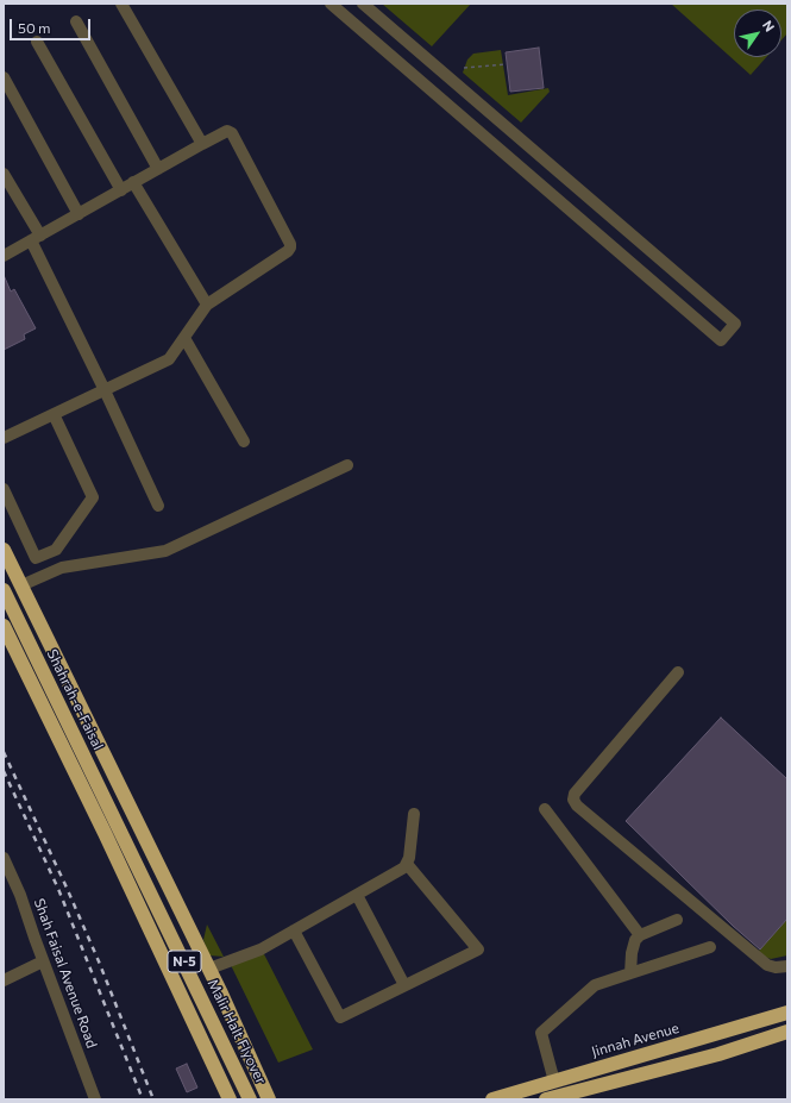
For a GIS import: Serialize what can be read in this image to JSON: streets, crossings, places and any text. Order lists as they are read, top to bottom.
{
  "streets": {
    "highway": [
      "Shahrah-e-Faisal",
      "N-5",
      "Malir Halt Flyover",
      "Jinnah Avenue"
    ],
    "street": ["Shah Faisal Avenue Road"]
  },
  "crossings": [
    ["Shahrah-e-Faisal", "Malir Halt Flyover"]
  ],
  "scale_bar": "50 m",
  "north": "top right"
}
